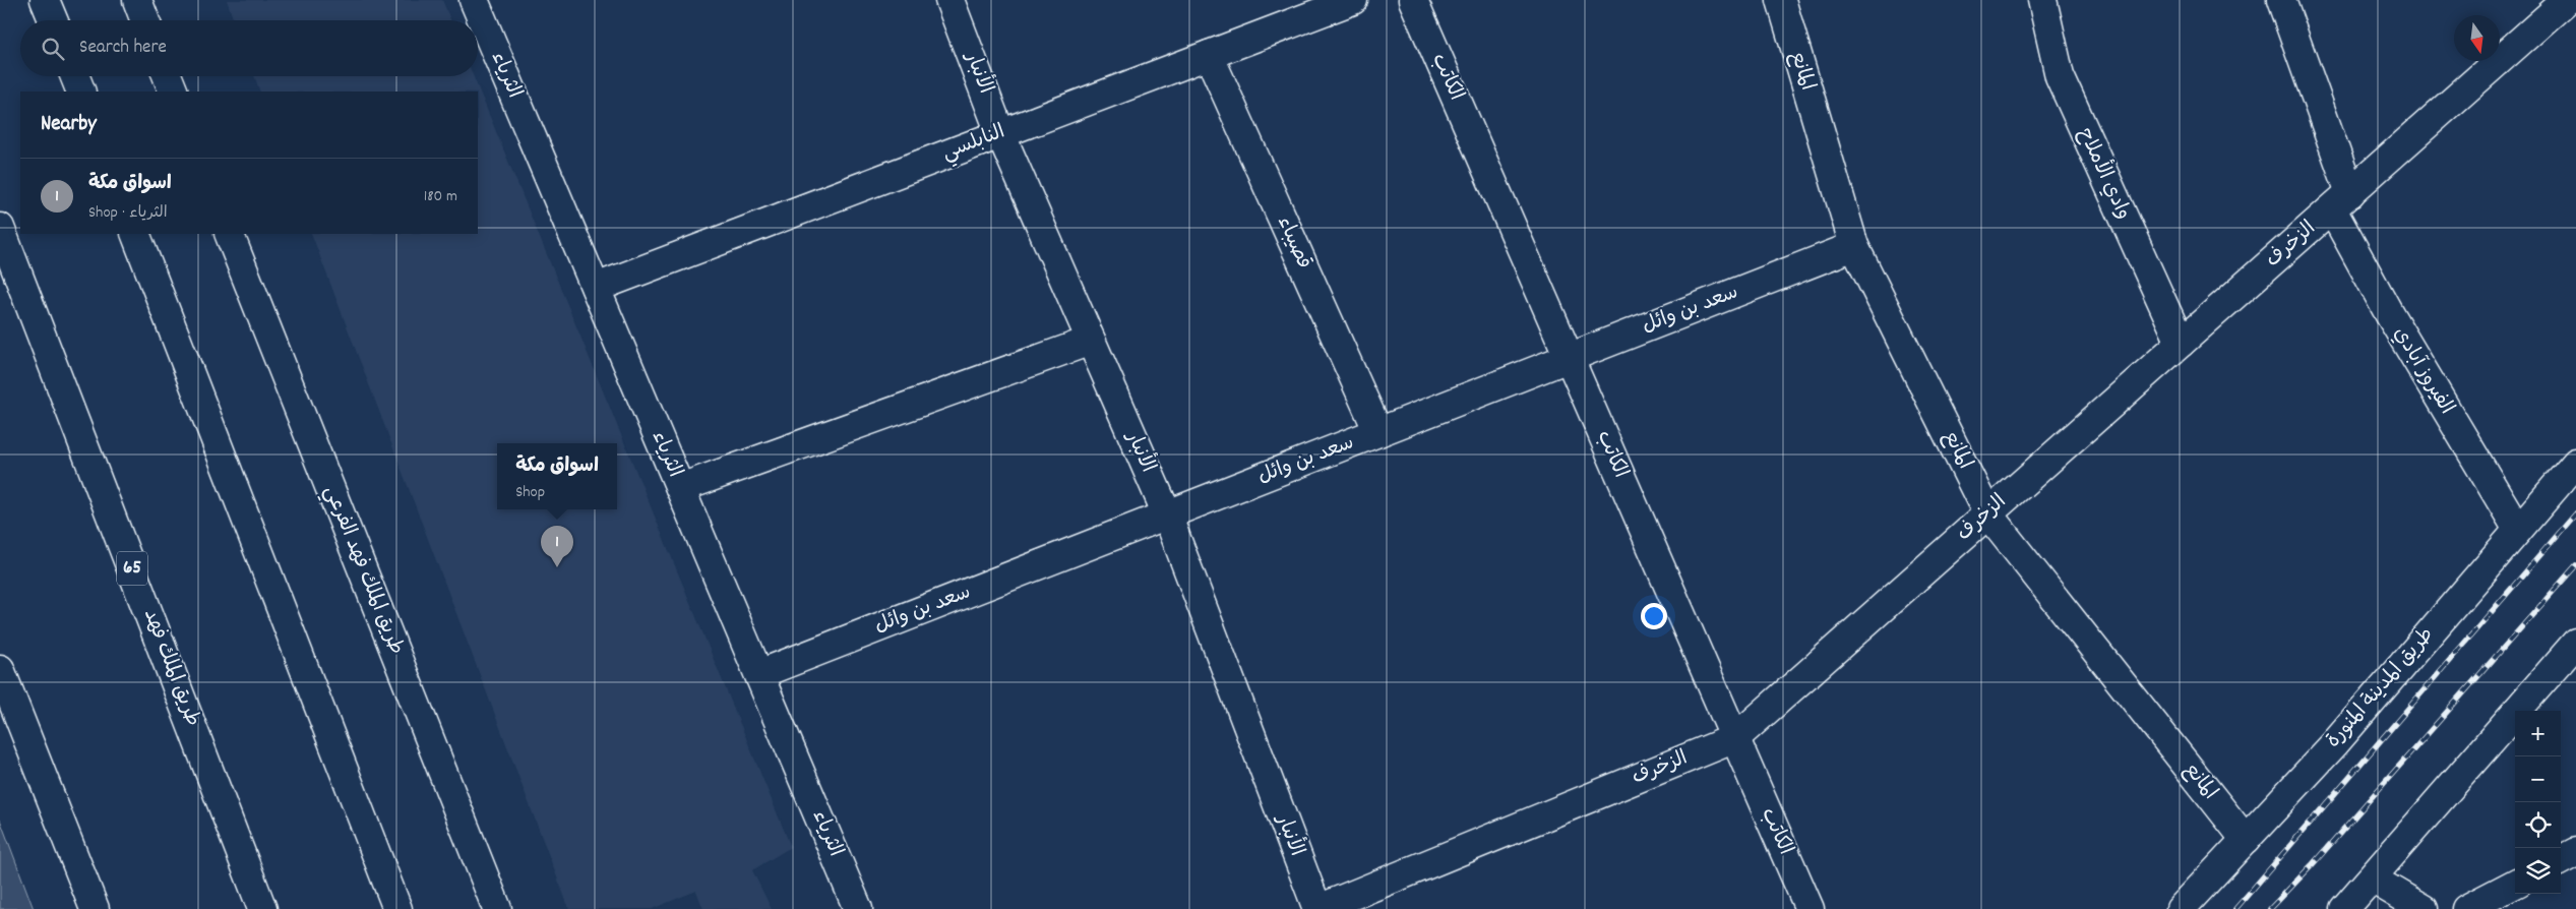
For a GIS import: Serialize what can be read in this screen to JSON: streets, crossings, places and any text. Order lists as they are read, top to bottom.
{
  "streets": {
    "main road": [
      "المانع",
      "الأنبار",
      "الثرياء",
      "الكاتب",
      "النابلسي",
      "وادي الأملاح",
      "قصيباء",
      "الزخرف",
      "سعد بن وائل",
      "الفيروز آبادي",
      "65",
      "طريق الملك فهد الفرعي",
      "طريق الملك فهد",
      "طريق المدينة المنورة"
    ]
  },
  "crossings": [
    ["المانع", "الزخرف"],
    ["المانع", "سعد بن وائل"],
    ["المانع", "طريق المدينة المنورة"],
    ["الأنبار", "النابلسي"],
    ["الأنبار", "الزخرف"],
    ["الأنبار", "سعد بن وائل"],
    ["الثرياء", "النابلسي"],
    ["الثرياء", "سعد بن وائل"],
    ["الكاتب", "الزخرف"],
    ["الكاتب", "سعد بن وائل"],
    ["النابلسي", "قصيباء"],
    ["وادي الأملاح", "الزخرف"],
    ["قصيباء", "سعد بن وائل"],
    ["الزخرف", "الفيروز آبادي"],
    ["الفيروز آبادي", "طريق المدينة المنورة"]
  ],
  "north": "bottom",
  "page": {
    "search": "Search here",
    "heading": "Nearby",
    "list": [
      {
        "mark": "1",
        "name": "اسواق مكة",
        "note": "Shop · الثرياء",
        "value": "180 m"
      }
    ],
    "popup": ["اسواق مكة", "Shop"],
    "pins": "1",
    "map_buttons": ["+", "−"]
  }
}
